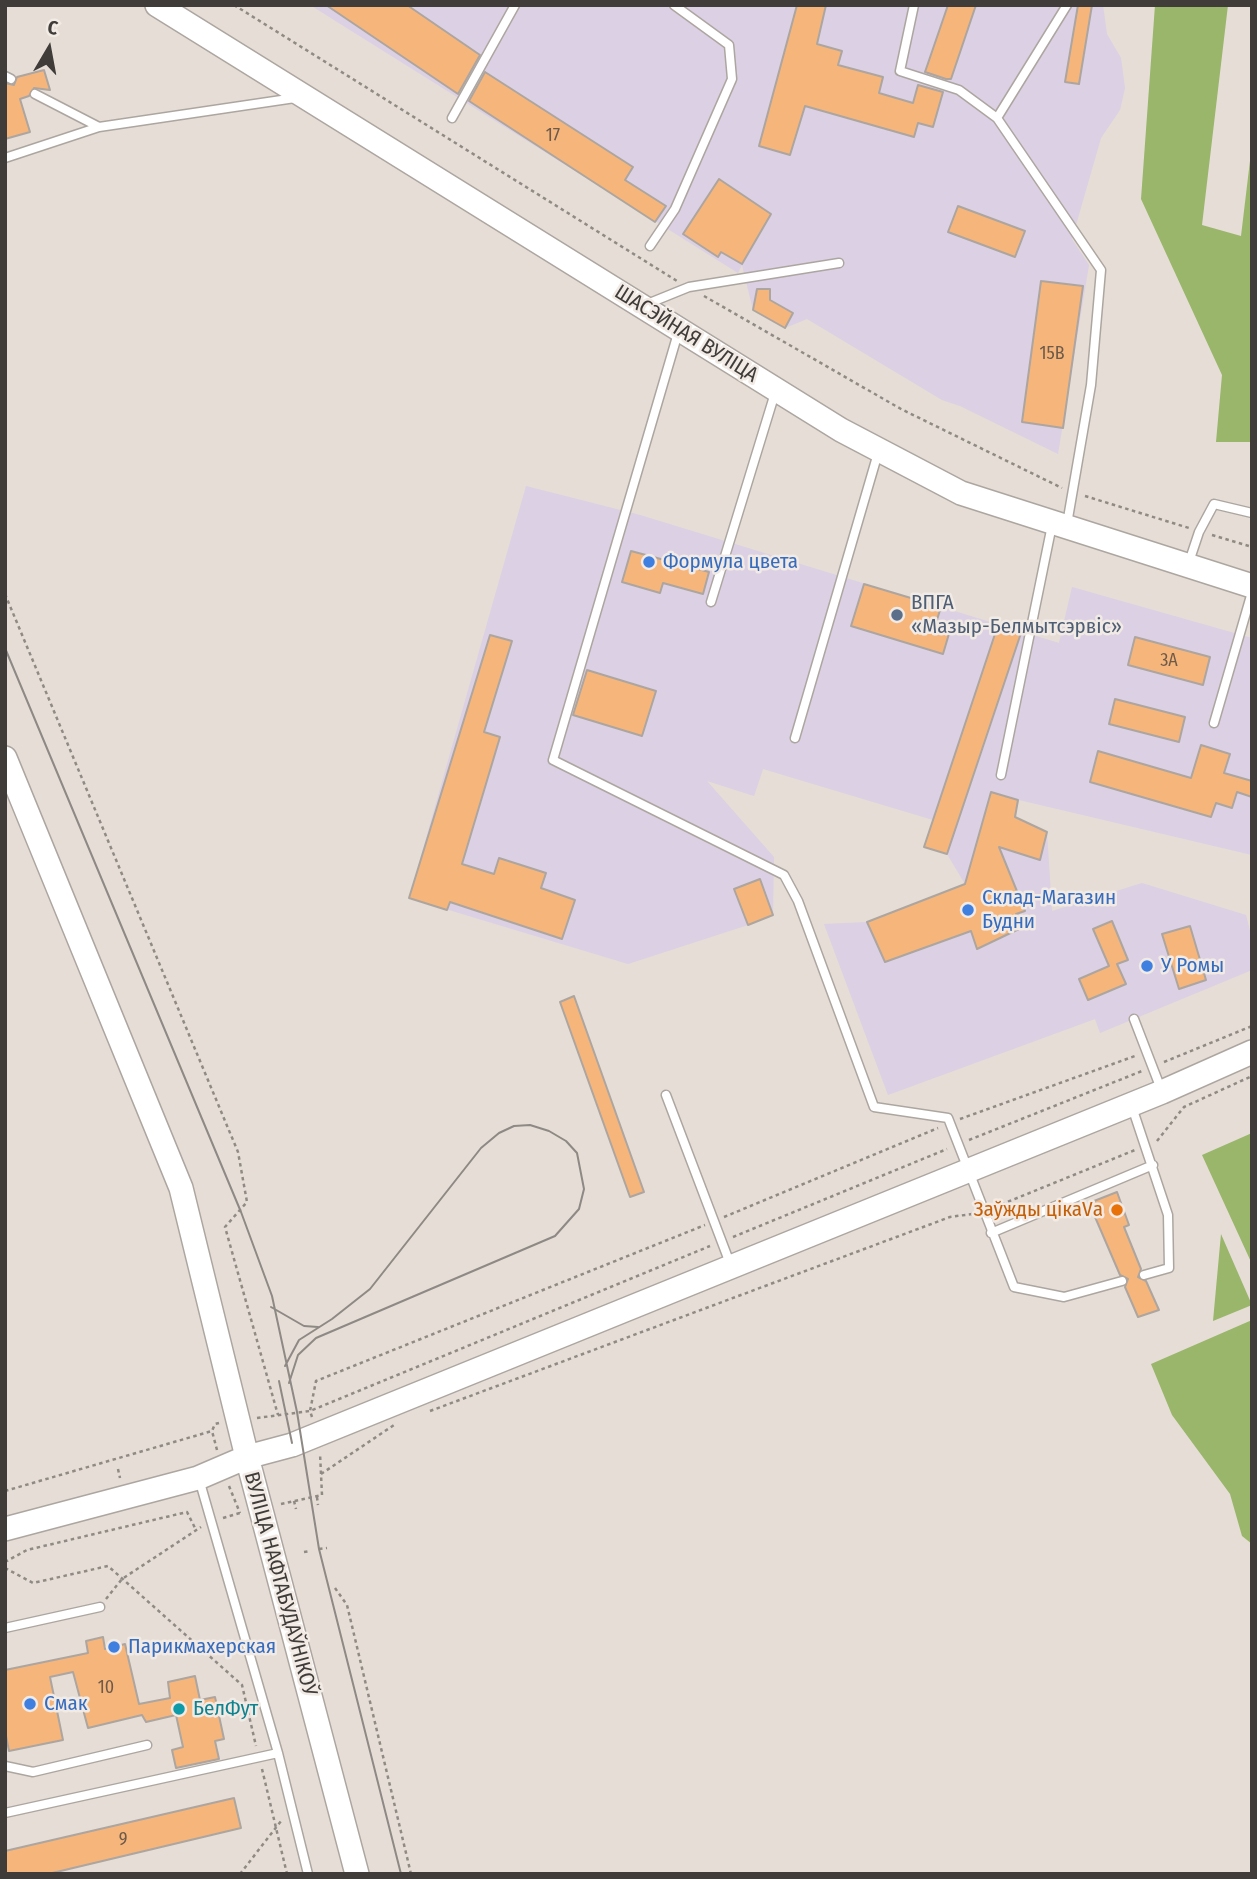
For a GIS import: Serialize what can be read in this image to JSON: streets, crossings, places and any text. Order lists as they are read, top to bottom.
{
  "streets": {
    "main road": ["ШАСЭЙНАЯ ВУЛІЦА", "ВУЛІЦА НАФТАБУДАЎНІКОЎ"]
  },
  "places": [
    "Формула цвета",
    "ВПГА «Мазыр-Белмытсэрвіс»",
    "Склад-Магазин Будни",
    "У Ромы",
    "Заўжды цікаVа",
    "Парикмахерская",
    "Смак",
    "БелФут"
  ],
  "house_numbers": [
    "17",
    "15В",
    "3А",
    "10",
    "9"
  ],
  "north": "top"
}
